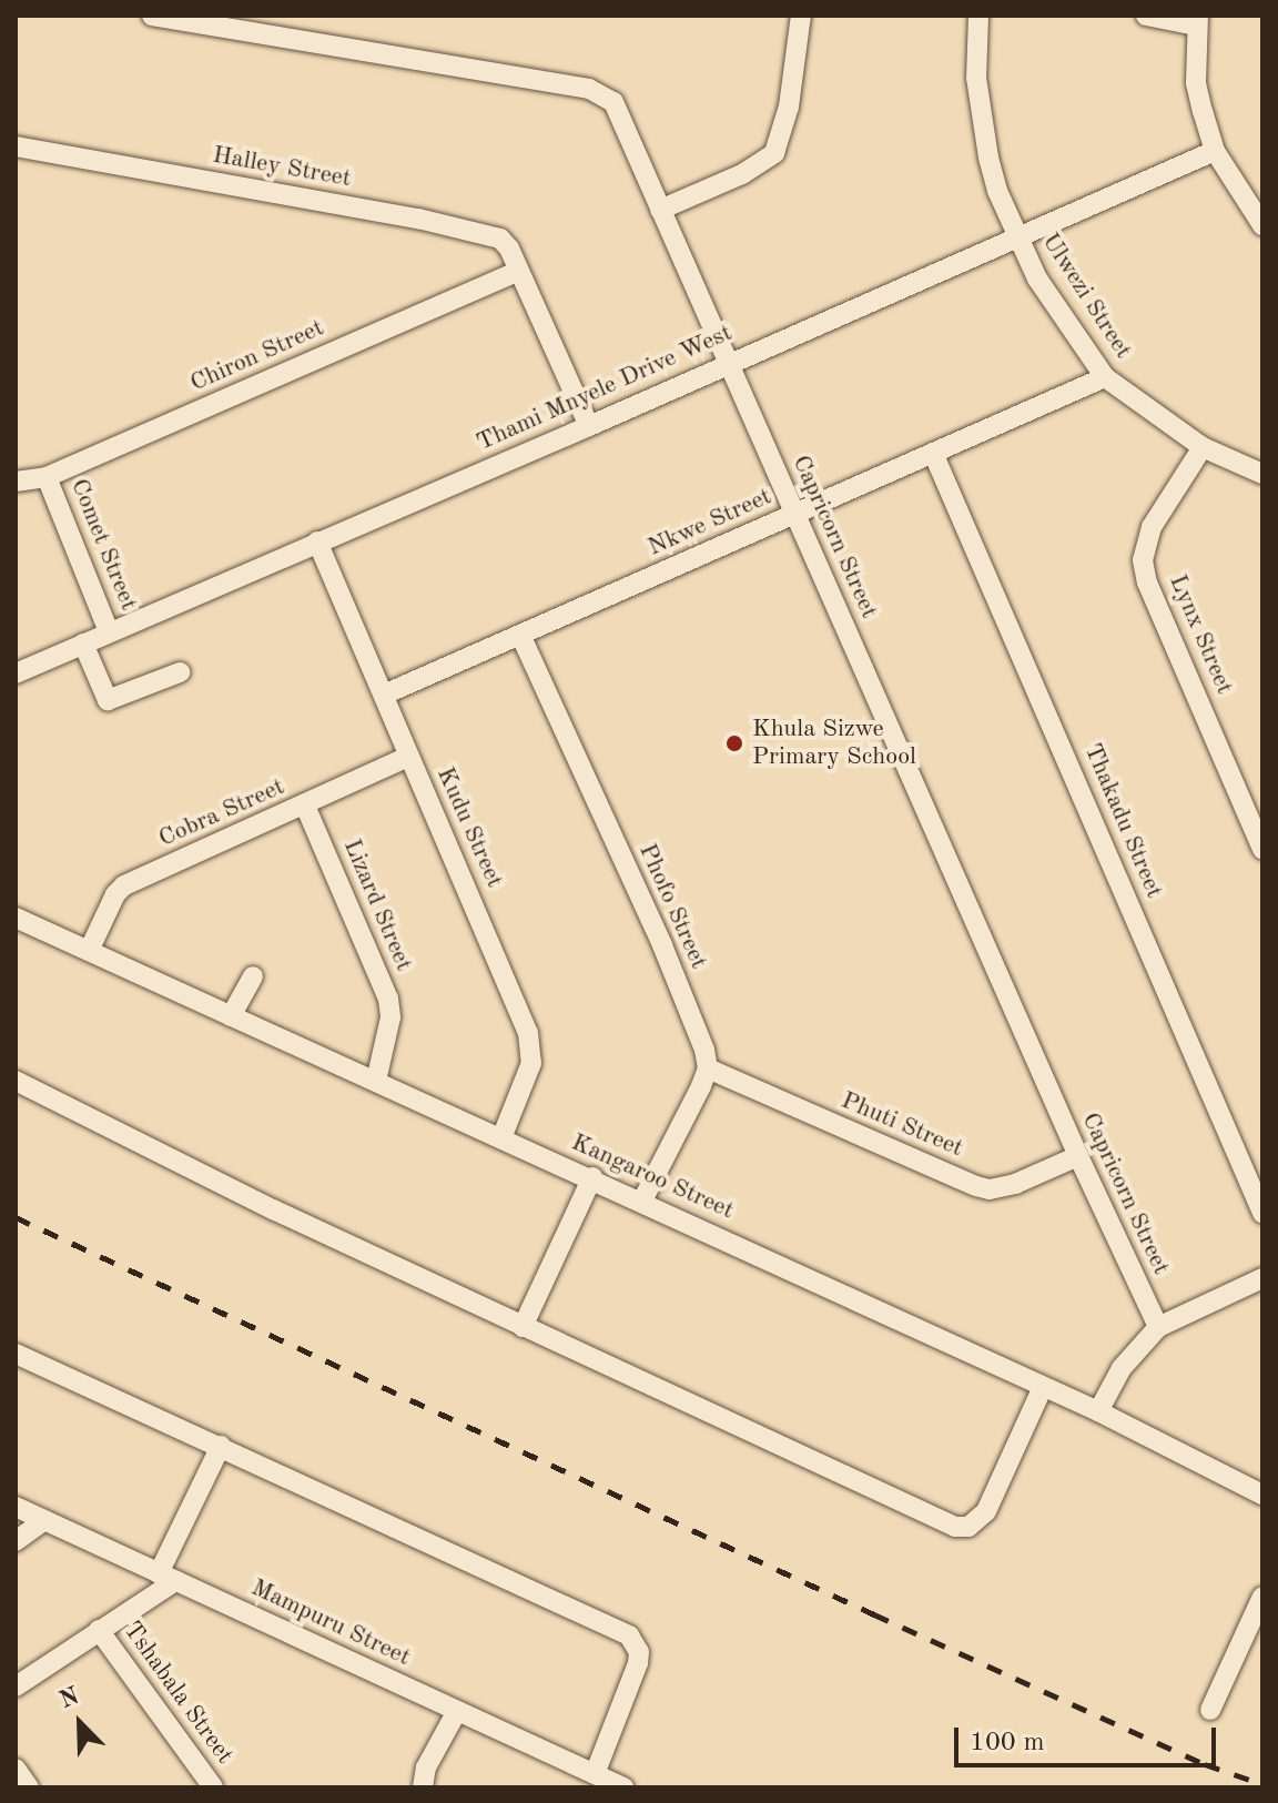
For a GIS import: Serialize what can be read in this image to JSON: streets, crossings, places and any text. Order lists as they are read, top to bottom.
{
  "streets": {
    "street": [
      "Halley Street",
      "Ulwezi Street",
      "Chiron Street",
      "Thami Mnyele Drive West",
      "Nkwe Street",
      "Capricorn Street",
      "Comet Street",
      "Lynx Street",
      "Cobra Street",
      "Thakadu Street",
      "Kudu Street",
      "Lizard Street",
      "Phofo Street",
      "Phuti Street",
      "Kangaroo Street",
      "Mampuru Street",
      "Tshabala Street"
    ]
  },
  "crossings": [
    ["Halley Street", "Chiron Street"],
    ["Halley Street", "Thami Mnyele Drive West"],
    ["Ulwezi Street", "Thami Mnyele Drive West"],
    ["Ulwezi Street", "Nkwe Street"],
    ["Ulwezi Street", "Lynx Street"],
    ["Chiron Street", "Comet Street"],
    ["Thami Mnyele Drive West", "Capricorn Street"],
    ["Thami Mnyele Drive West", "Comet Street"],
    ["Thami Mnyele Drive West", "Kudu Street"],
    ["Nkwe Street", "Capricorn Street"],
    ["Nkwe Street", "Thakadu Street"],
    ["Nkwe Street", "Kudu Street"],
    ["Nkwe Street", "Phofo Street"],
    ["Capricorn Street", "Phuti Street"],
    ["Cobra Street", "Kudu Street"],
    ["Cobra Street", "Lizard Street"],
    ["Cobra Street", "Kangaroo Street"],
    ["Kudu Street", "Kangaroo Street"],
    ["Lizard Street", "Kangaroo Street"],
    ["Phofo Street", "Phuti Street"]
  ],
  "places": ["Khula Sizwe Primary School"],
  "scale_bar": "100 m",
  "north": "top left"
}
